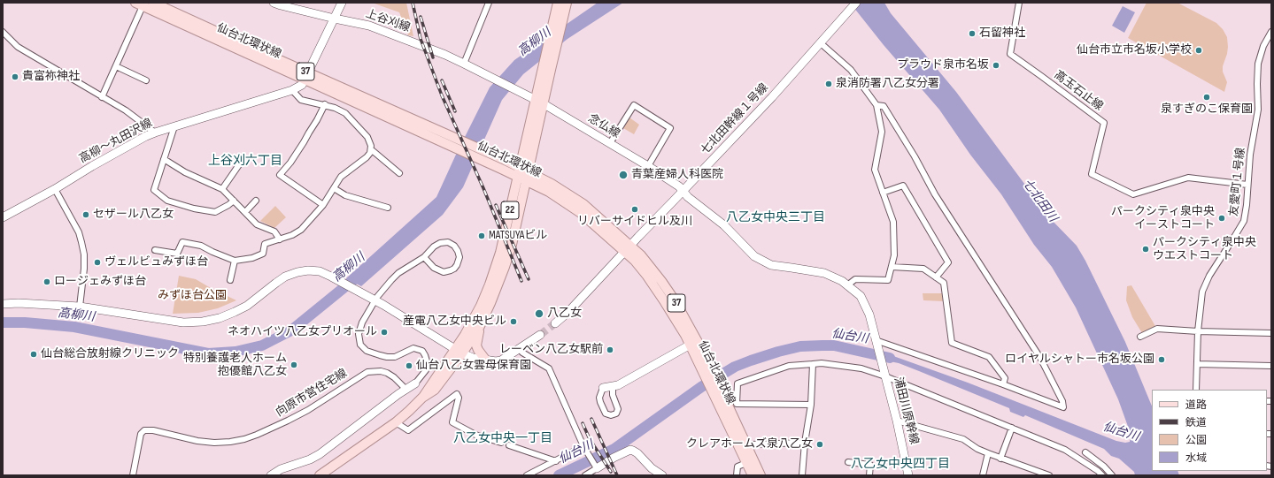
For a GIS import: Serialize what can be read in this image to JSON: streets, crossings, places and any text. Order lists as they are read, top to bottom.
{
  "streets": {
    "main road": ["仙台北環状線", "37", "22"],
    "street": [
      "上谷刈線",
      "高玉石止線",
      "七北田幹線１号線",
      "念仏線",
      "高柳～丸田沢線",
      "友愛町１号線",
      "向原市営住宅線",
      "浦田川原幹線"
    ]
  },
  "crossings": [
    ["上谷刈線", "念仏線"],
    ["仙台北環状線", "七北田幹線１号線"],
    ["仙台北環状線", "高柳～丸田沢線"],
    ["仙台北環状線", "22"],
    ["高玉石止線", "友愛町１号線"],
    ["七北田幹線１号線", "念仏線"],
    ["念仏線", "22"]
  ],
  "districts": [
    "上谷刈六丁目",
    "八乙女中央三丁目",
    "八乙女中央一丁目",
    "八乙女中央四丁目"
  ],
  "water": ["高柳川", "七北田川", "仙台川"],
  "parks": ["みずほ台公園"],
  "places": [
    "石留神社",
    "仙台市立市名坂小学校",
    "プラウド泉市名坂",
    "貴富祢神社",
    "泉消防署八乙女分署",
    "泉すぎのこ保育園",
    "青葉産婦人科医院",
    "リバーサイドヒル及川",
    "セザール八乙女",
    "パークシティ泉中央 イーストコート",
    "MATSUYAビル",
    "パークシティ泉中央 ウエストコート",
    "ヴェルビュみずほ台",
    "ロージェみずほ台",
    "八乙女",
    "産電八乙女中央ビル",
    "ネオハイツ八乙女プリオール",
    "レーベン八乙女駅前",
    "仙台総合放射線クリニック",
    "ロイヤルシャトー市名坂公園",
    "特別養護老人ホーム 抱優館八乙女",
    "仙台八乙女雲母保育園",
    "クレアホームズ泉八乙女"
  ],
  "legend": [
    "道路",
    "鉄道",
    "公園",
    "水域"
  ]
}
